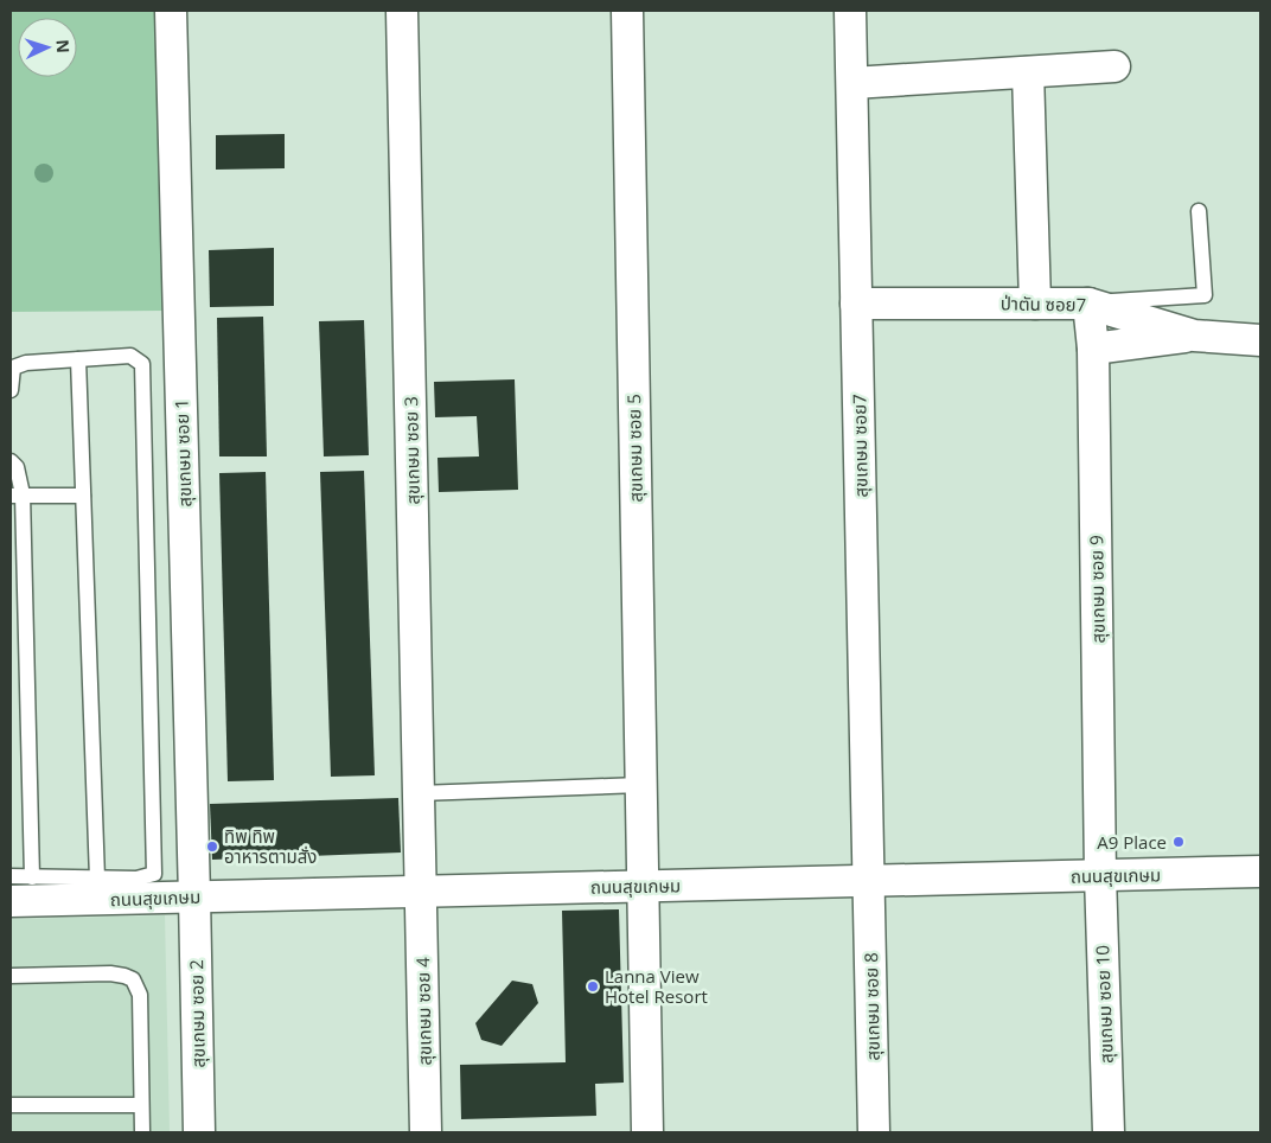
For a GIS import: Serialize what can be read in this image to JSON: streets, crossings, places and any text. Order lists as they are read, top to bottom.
{
  "streets": {
    "street": [
      "ป่าตัน ซอย7",
      "สุขเกษม ซอย7",
      "สุขเกษม ซอย 5",
      "สุขเกษม ซอย 3",
      "สุขเกษม ซอย 1",
      "สุขเกษม ซอย 9",
      "ถนนสุขเกษม",
      "สุขเกษม ซอย 10",
      "สุขเกษม ซอย 8",
      "สุขเกษม ซอย 4",
      "สุขเกษม ซอย 2"
    ]
  },
  "crossings": [
    ["ป่าตัน ซอย7", "สุขเกษม ซอย7"],
    ["ป่าตัน ซอย7", "สุขเกษม ซอย 9"],
    ["สุขเกษม ซอย7", "ถนนสุขเกษม"],
    ["สุขเกษม ซอย7", "สุขเกษม ซอย 8"],
    ["สุขเกษม ซอย 5", "ถนนสุขเกษม"],
    ["สุขเกษม ซอย 3", "ถนนสุขเกษม"],
    ["สุขเกษม ซอย 3", "สุขเกษม ซอย 4"],
    ["สุขเกษม ซอย 1", "ถนนสุขเกษม"],
    ["สุขเกษม ซอย 1", "สุขเกษม ซอย 2"],
    ["สุขเกษม ซอย 9", "ถนนสุขเกษม"],
    ["สุขเกษม ซอย 9", "สุขเกษม ซอย 10"],
    ["ถนนสุขเกษม", "สุขเกษม ซอย 10"],
    ["ถนนสุขเกษม", "สุขเกษม ซอย 8"],
    ["ถนนสุขเกษม", "สุขเกษม ซอย 4"],
    ["ถนนสุขเกษม", "สุขเกษม ซอย 2"]
  ],
  "places": ["A9 Place", "ทิพ ทิพ อาหารตามสั่ง", "Lanna View Hotel Resort"],
  "north": "right"
}
